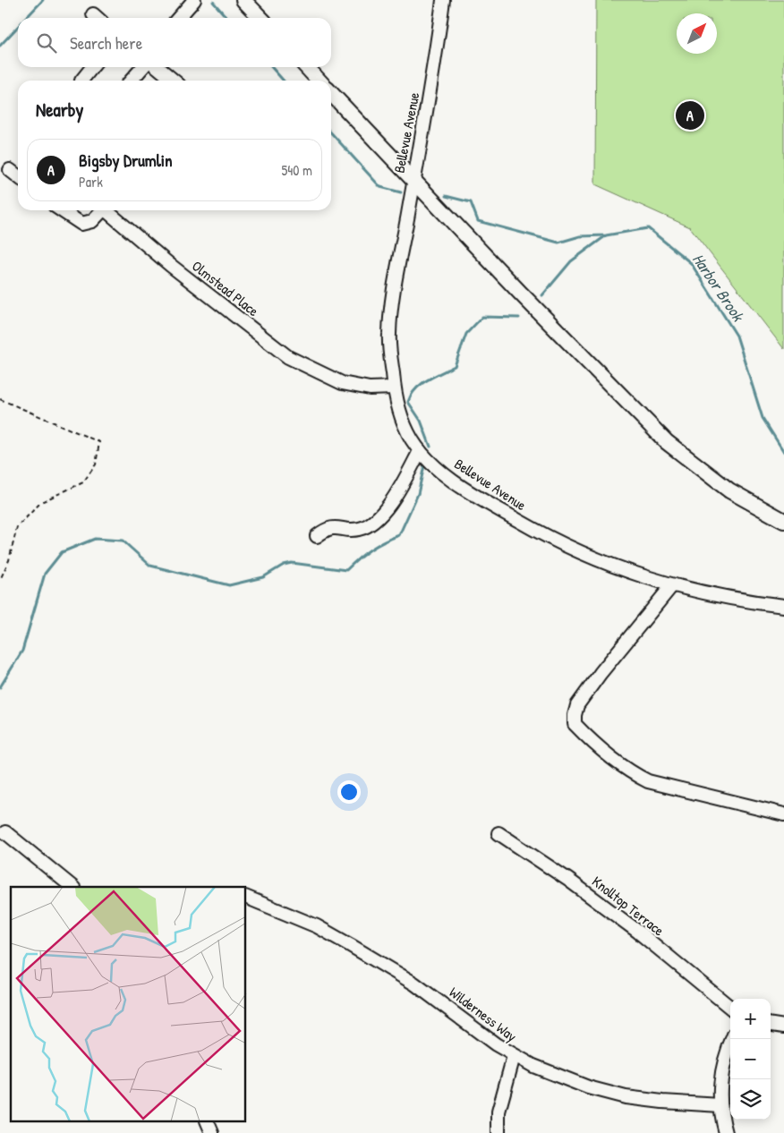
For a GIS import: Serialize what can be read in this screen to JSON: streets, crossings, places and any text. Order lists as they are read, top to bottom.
{
  "streets": {
    "street": [
      "Bellevue Avenue",
      "Olmstead Place",
      "Knolltop Terrace",
      "Wilderness Way"
    ]
  },
  "crossings": [
    ["Bellevue Avenue", "Olmstead Place"]
  ],
  "water": ["Harbor Brook"],
  "north": "top right",
  "page": {
    "search": "Search here",
    "heading": "Nearby",
    "pins": "A",
    "list": [
      {
        "mark": "A",
        "name": "Bigsby Drumlin",
        "note": "Park",
        "value": "540 m"
      }
    ],
    "map_buttons": ["+", "−"]
  }
}
